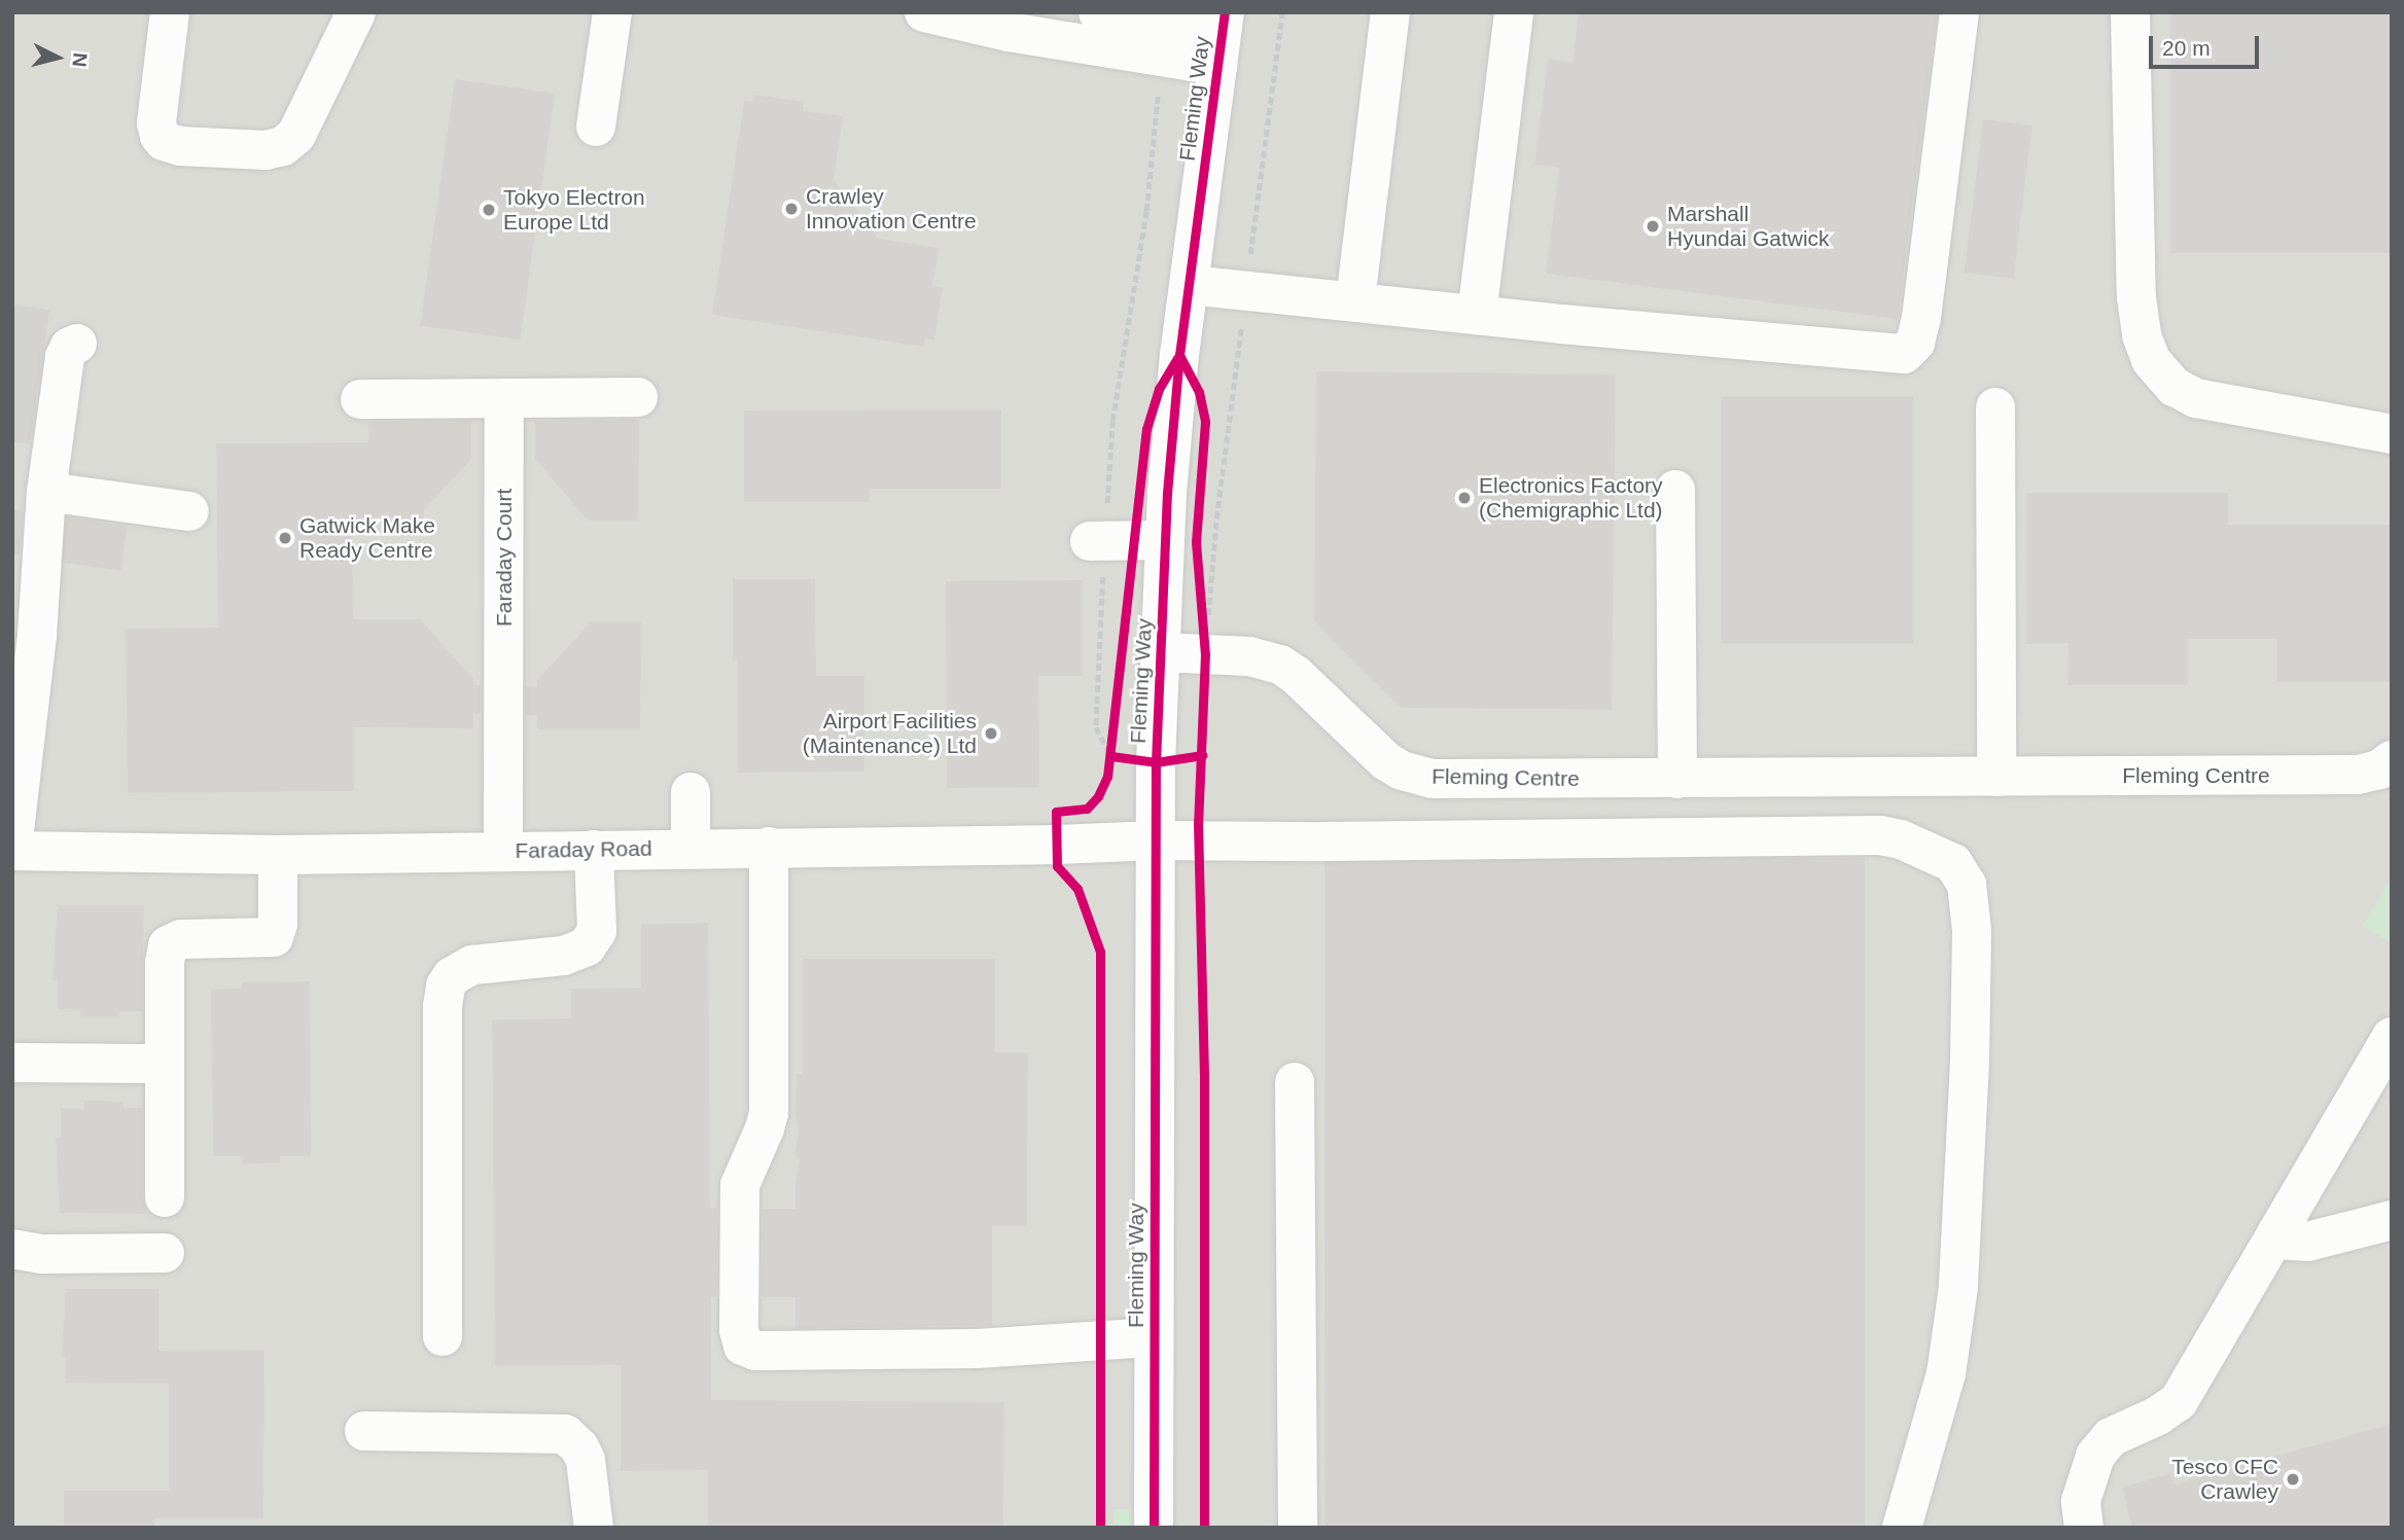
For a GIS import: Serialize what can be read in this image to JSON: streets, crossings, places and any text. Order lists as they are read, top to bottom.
{
  "streets": {
    "street": [
      "Fleming Way",
      "Faraday Court",
      "Fleming Centre",
      "Faraday Road"
    ]
  },
  "crossings": [
    ["Fleming Way", "Fleming Centre"],
    ["Fleming Way", "Faraday Road"],
    ["Faraday Court", "Faraday Road"]
  ],
  "places": [
    "Crawley Innovation Centre",
    "Tokyo Electron Europe Ltd",
    "Marshall Hyundai Gatwick",
    "Electronics Factory (Chemigraphic Ltd)",
    "Gatwick Make Ready Centre",
    "Airport Facilities (Maintenance) Ltd",
    "Tesco CFC Crawley"
  ],
  "scale_bar": "20 m",
  "north": "right"
}
